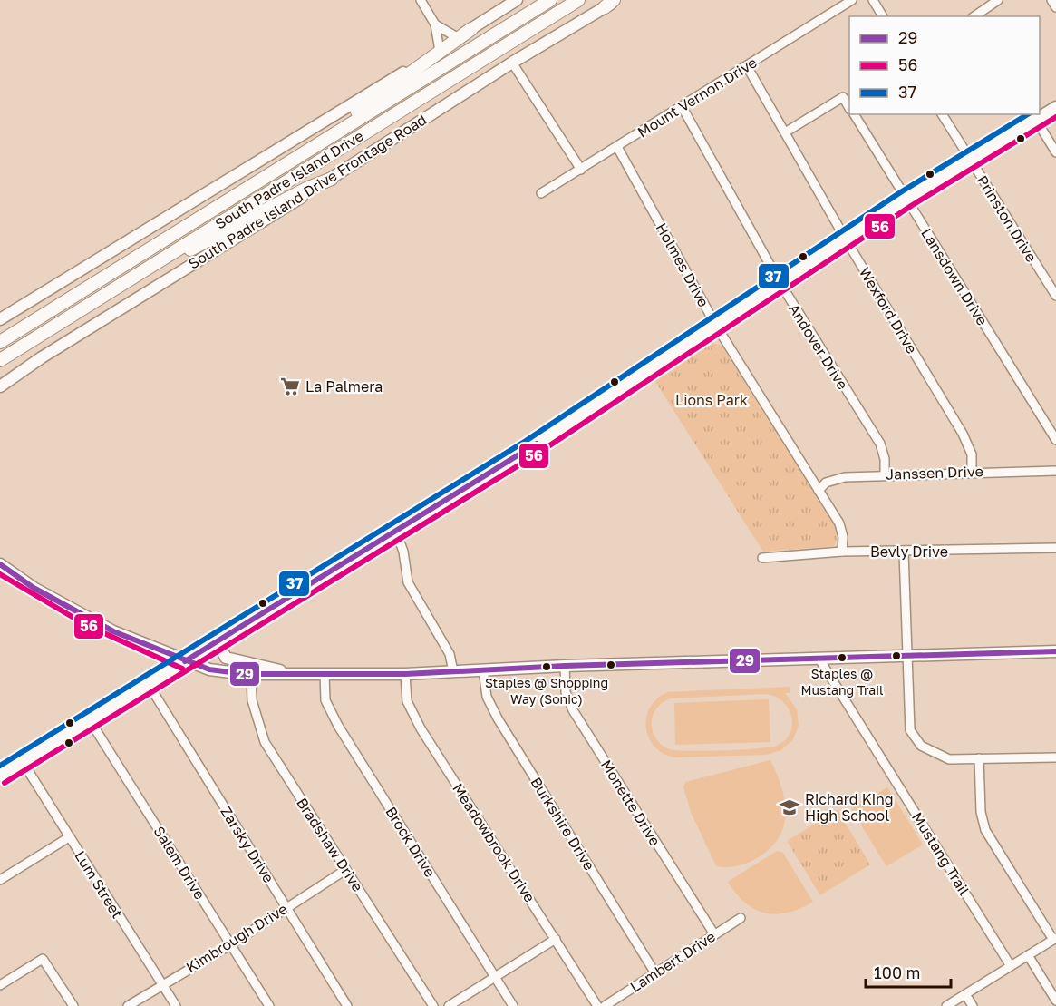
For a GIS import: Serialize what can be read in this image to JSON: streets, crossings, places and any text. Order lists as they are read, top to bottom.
{
  "streets": {
    "highway": ["South Padre Island Drive"],
    "main road": ["South Padre Island Drive Frontage Road"],
    "street": [
      "Mount Vernon Drive",
      "Prinston Drive",
      "Holmes Drive",
      "Lansdown Drive",
      "Wexford Drive",
      "Andover Drive",
      "Janssen Drive",
      "Bevly Drive",
      "Monette Drive",
      "Burkshire Drive",
      "Brock Drive",
      "Meadowbrook Drive",
      "Zarsky Drive",
      "Bradshaw Drive",
      "Mustang Trail",
      "Salem Drive",
      "Lum Street",
      "Kimbrough Drive",
      "Lambert Drive"
    ]
  },
  "crossings": [
    ["Mount Vernon Drive", "Holmes Drive"],
    ["Mount Vernon Drive", "Wexford Drive"],
    ["Mount Vernon Drive", "Andover Drive"],
    ["Holmes Drive", "Janssen Drive"],
    ["Holmes Drive", "Bevly Drive"],
    ["Lansdown Drive", "Wexford Drive"],
    ["Wexford Drive", "Janssen Drive"],
    ["Andover Drive", "Janssen Drive"],
    ["Monette Drive", "Lambert Drive"],
    ["Burkshire Drive", "Lambert Drive"],
    ["Zarsky Drive", "Kimbrough Drive"],
    ["Bradshaw Drive", "Kimbrough Drive"],
    ["Salem Drive", "Kimbrough Drive"],
    ["Lum Street", "Kimbrough Drive"]
  ],
  "parks": ["Lions Park"],
  "places": {
    "supermarket": ["La Palmera"],
    "other": ["Staples @ Mustang Trail", "Staples @ Shopping Way (Sonic)"],
    "school or university": ["Richard King High School"]
  },
  "lines": ["transit line 37", "transit line 56", "transit line 29"],
  "legend": ["29", "56", "37"],
  "scale_bar": "100 m"
}
